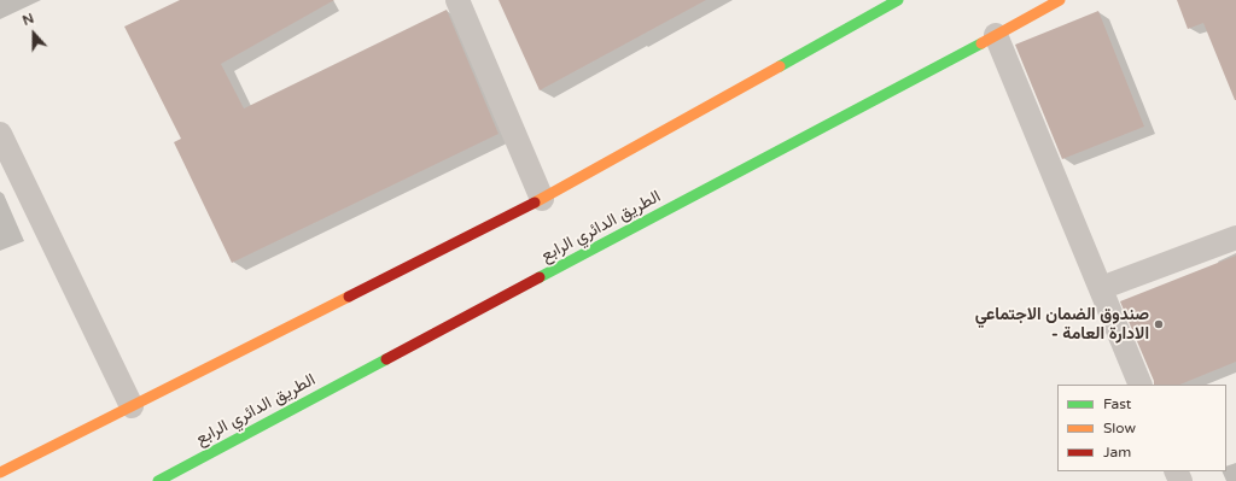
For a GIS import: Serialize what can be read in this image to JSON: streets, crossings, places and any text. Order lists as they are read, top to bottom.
{
  "streets": {
    "main road": ["الطريق الدائري الرابع"]
  },
  "places": ["صندوق الضمان الاجتماعي - الادارة العامة"],
  "legend": ["Fast", "Slow", "Jam"],
  "north": "top"
}
